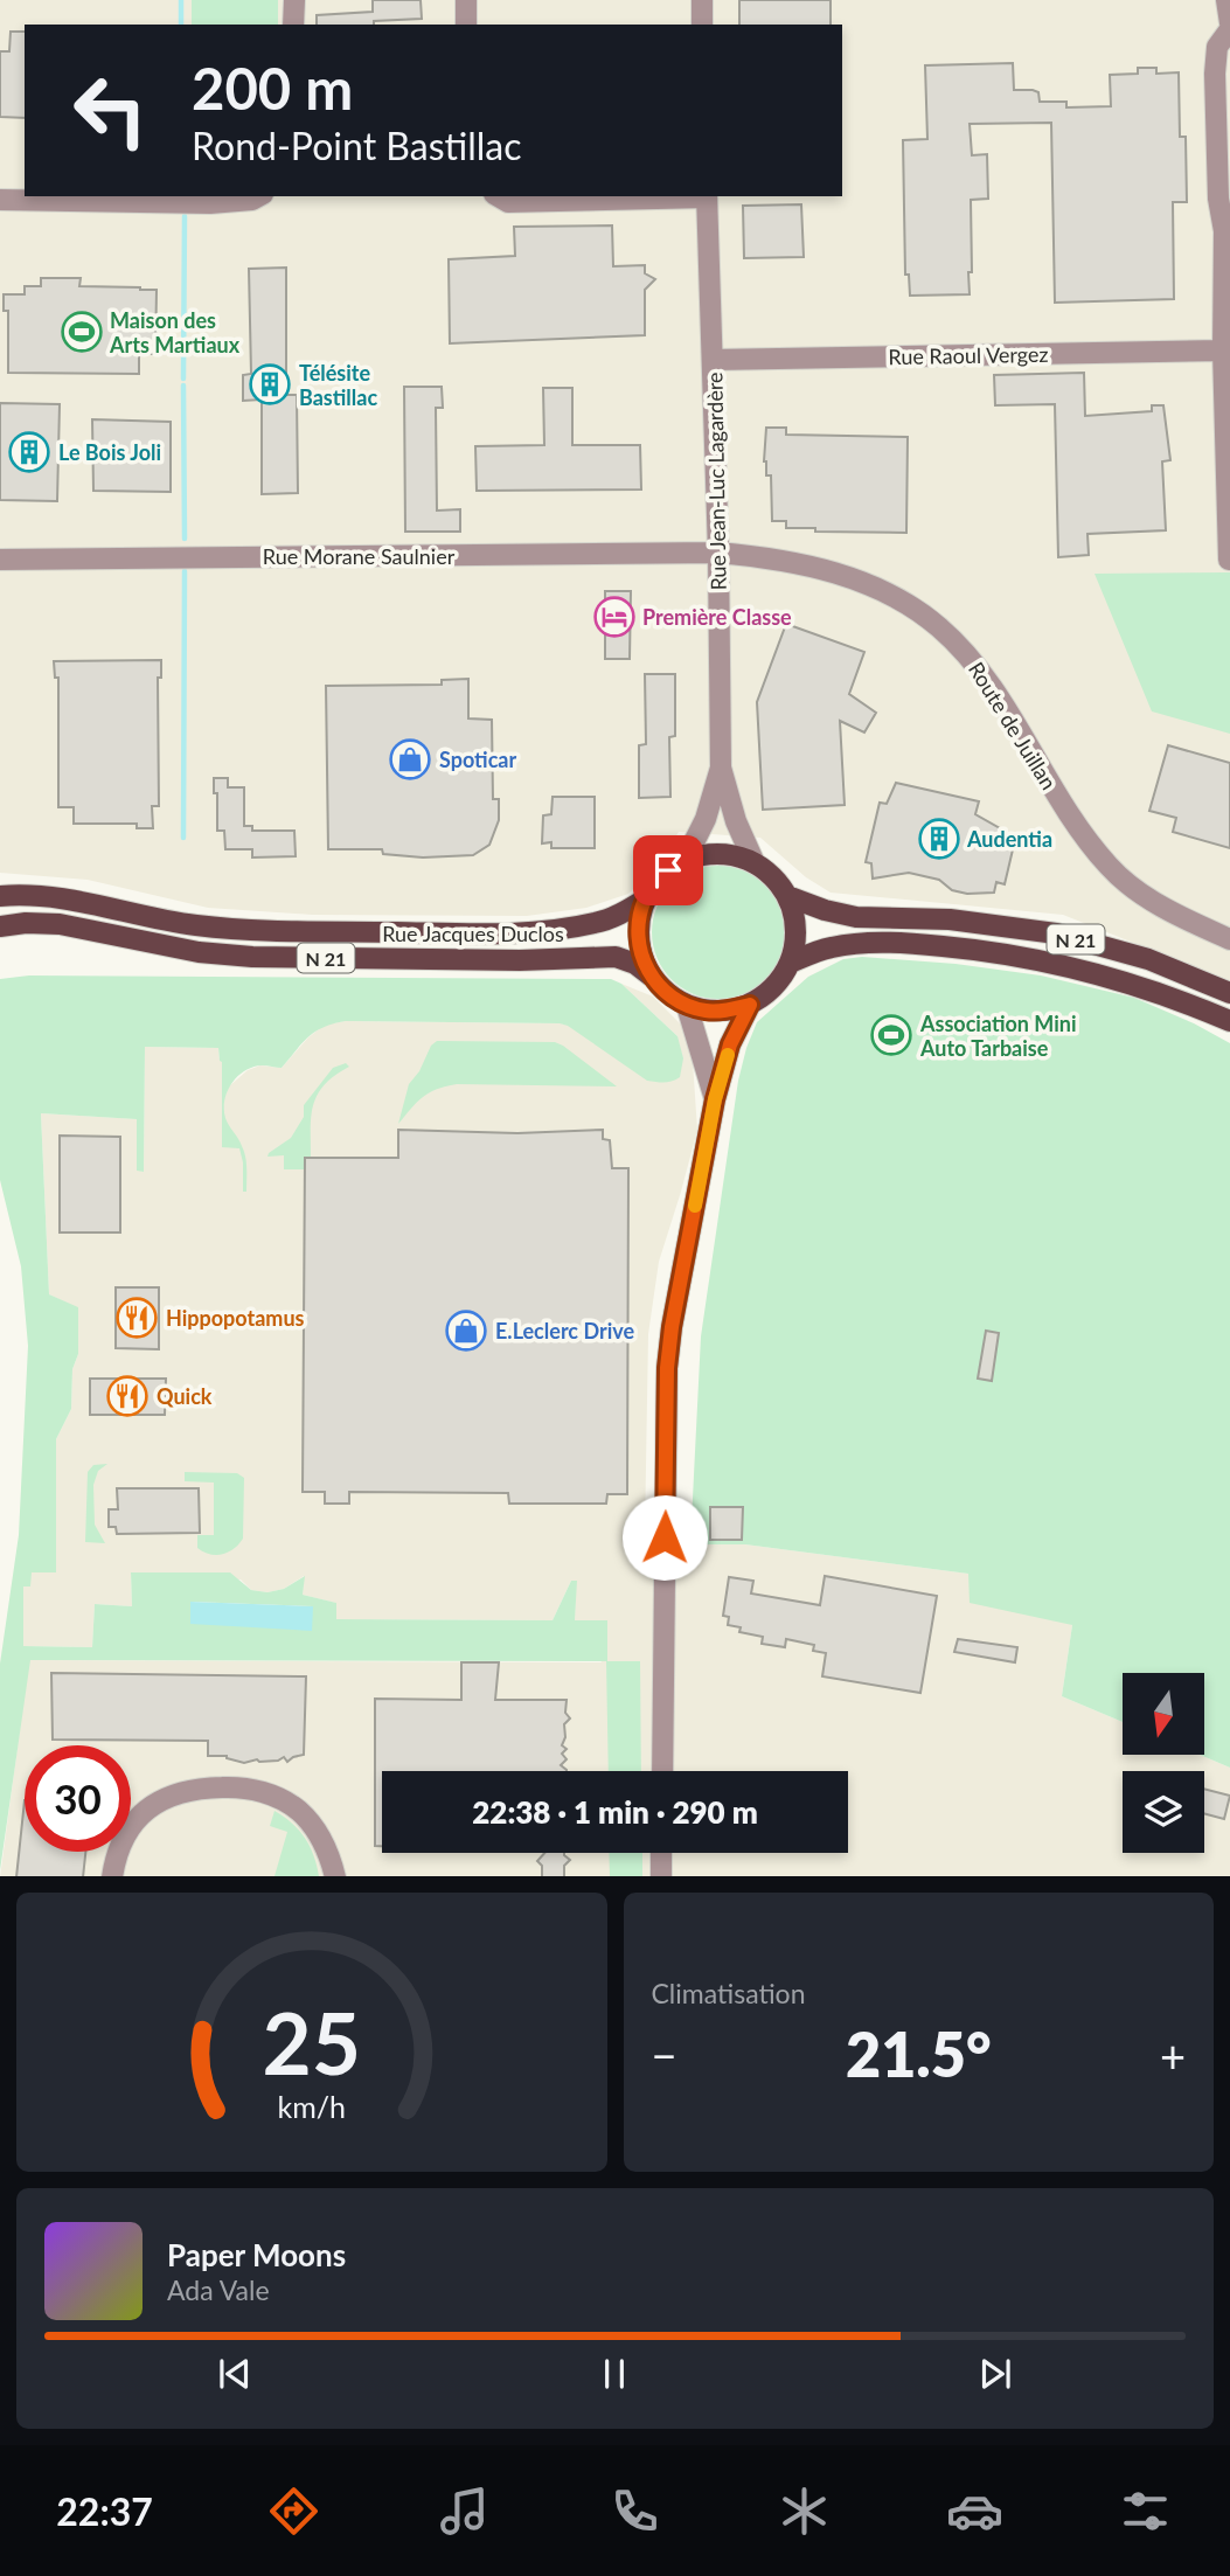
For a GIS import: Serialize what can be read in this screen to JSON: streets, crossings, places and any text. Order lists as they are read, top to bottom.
{
  "streets": {
    "main road": ["Rue Jacques Duclos", "N 21"],
    "street": [
      "Rue Raoul Vergez",
      "Rue Jean-Luc Lagardère",
      "Rue Morane Saulnier",
      "Route de Juillan"
    ]
  },
  "crossings": [
    ["Rue Raoul Vergez", "Rue Jean-Luc Lagardère"],
    ["Rue Jean-Luc Lagardère", "Rue Morane Saulnier"],
    ["Rue Jean-Luc Lagardère", "Route de Juillan"],
    ["Rue Jean-Luc Lagardère", "Rue Jacques Duclos"],
    ["Rue Jean-Luc Lagardère", "N 21"],
    ["Rue Morane Saulnier", "Route de Juillan"],
    ["Rue Jacques Duclos", "N 21"]
  ],
  "places": {
    "sports": ["Maison des Arts Martiaux", "Association Mini Auto Tarbaise"],
    "building": ["Télésite Bastillac", "Le Bois Joli", "Audentia"],
    "hotel": ["Première Classe"],
    "shop": ["Spoticar", "E.Leclerc Drive"],
    "restaurant": ["Hippopotamus", "Quick"]
  },
  "north": "bottom",
  "page": {
    "turn": ["200 m", "Rond-Point Bastillac"],
    "limit": "30",
    "trip": "22:38 · 1 min · 290 m",
    "tile": "Climatisation",
    "heat": ["−", "21.5°", "+"],
    "song": ["Paper Moons", "Ada Vale"],
    "tabs": "22:37",
    "gauge": ["25", "km/h"]
  }
}
